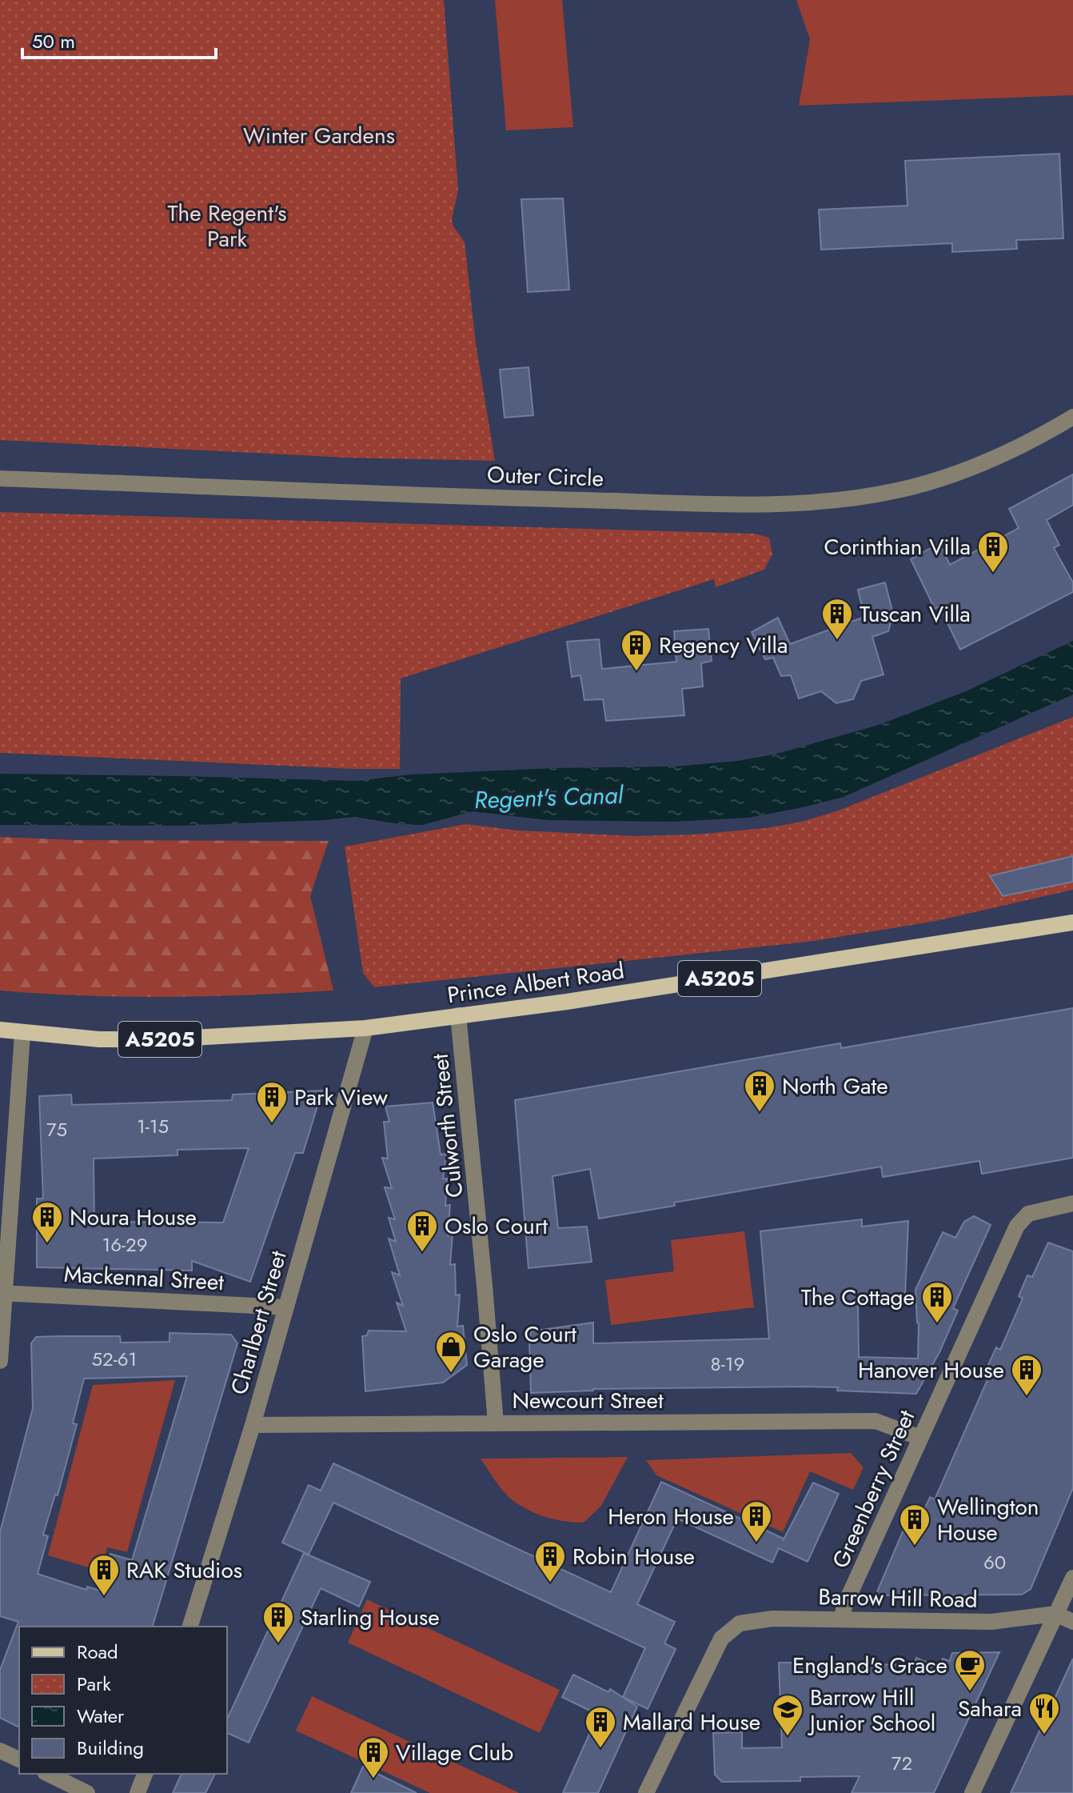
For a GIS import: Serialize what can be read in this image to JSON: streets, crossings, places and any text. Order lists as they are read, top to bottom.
{
  "streets": {
    "main road": ["A5205", "Prince Albert Road"],
    "street": [
      "Outer Circle",
      "Culworth Street",
      "Mackennal Street",
      "Charlbert Street",
      "Newcourt Street",
      "Greenberry Street",
      "Barrow Hill Road"
    ]
  },
  "crossings": [
    ["Prince Albert Road", "Culworth Street"],
    ["Prince Albert Road", "Charlbert Street"],
    ["Culworth Street", "Newcourt Street"],
    ["Mackennal Street", "Charlbert Street"],
    ["Charlbert Street", "Newcourt Street"],
    ["Newcourt Street", "Greenberry Street"],
    ["Greenberry Street", "Barrow Hill Road"]
  ],
  "water": ["Regent's Canal"],
  "parks": ["Winter Gardens", "The Regent's Park"],
  "places": {
    "building": [
      "Corinthian Villa",
      "Tuscan Villa",
      "Regency Villa",
      "North Gate",
      "Park View",
      "Noura House",
      "Oslo Court",
      "The Cottage",
      "Hanover House",
      "Heron House",
      "Wellington House",
      "Robin House",
      "RAK Studios",
      "Starling House",
      "Mallard House",
      "Village Club"
    ],
    "shop": ["Oslo Court Garage"],
    "cafe": ["England's Grace"],
    "restaurant": ["Sahara"],
    "school or university": ["Barrow Hill Junior School"]
  },
  "house_numbers": [
    "1-15",
    "75",
    "16-29",
    "52-61",
    "8-19",
    "60",
    "72"
  ],
  "legend": [
    "Road",
    "Park",
    "Water",
    "Building"
  ],
  "scale_bar": "50 m"
}
